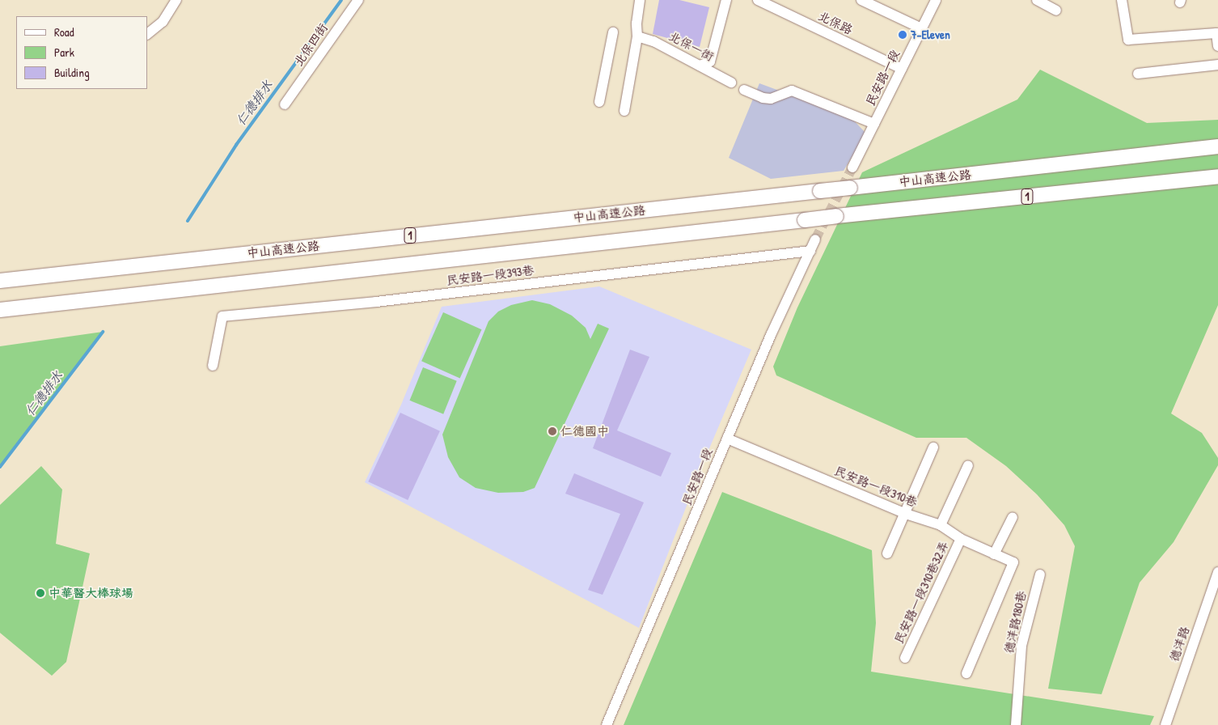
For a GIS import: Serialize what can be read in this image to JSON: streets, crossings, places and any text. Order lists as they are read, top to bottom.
{
  "streets": {
    "highway": ["中山高速公路", "1"],
    "street": [
      "北保路",
      "北保四街",
      "北保一街",
      "民安路一段",
      "民安路一段393巷",
      "民安路一段310巷",
      "民安路一段310巷32弄",
      "德洋路180巷",
      "德洋路"
    ]
  },
  "crossings": [
    ["北保路", "民安路一段"],
    ["民安路一段", "民安路一段393巷"],
    ["民安路一段", "民安路一段310巷"],
    ["民安路一段310巷", "民安路一段310巷32弄"]
  ],
  "water": ["仁德排水"],
  "places": ["7-Eleven", "仁德國中", "中華醫大棒球場"],
  "legend": ["Road", "Park", "Building"]
}
